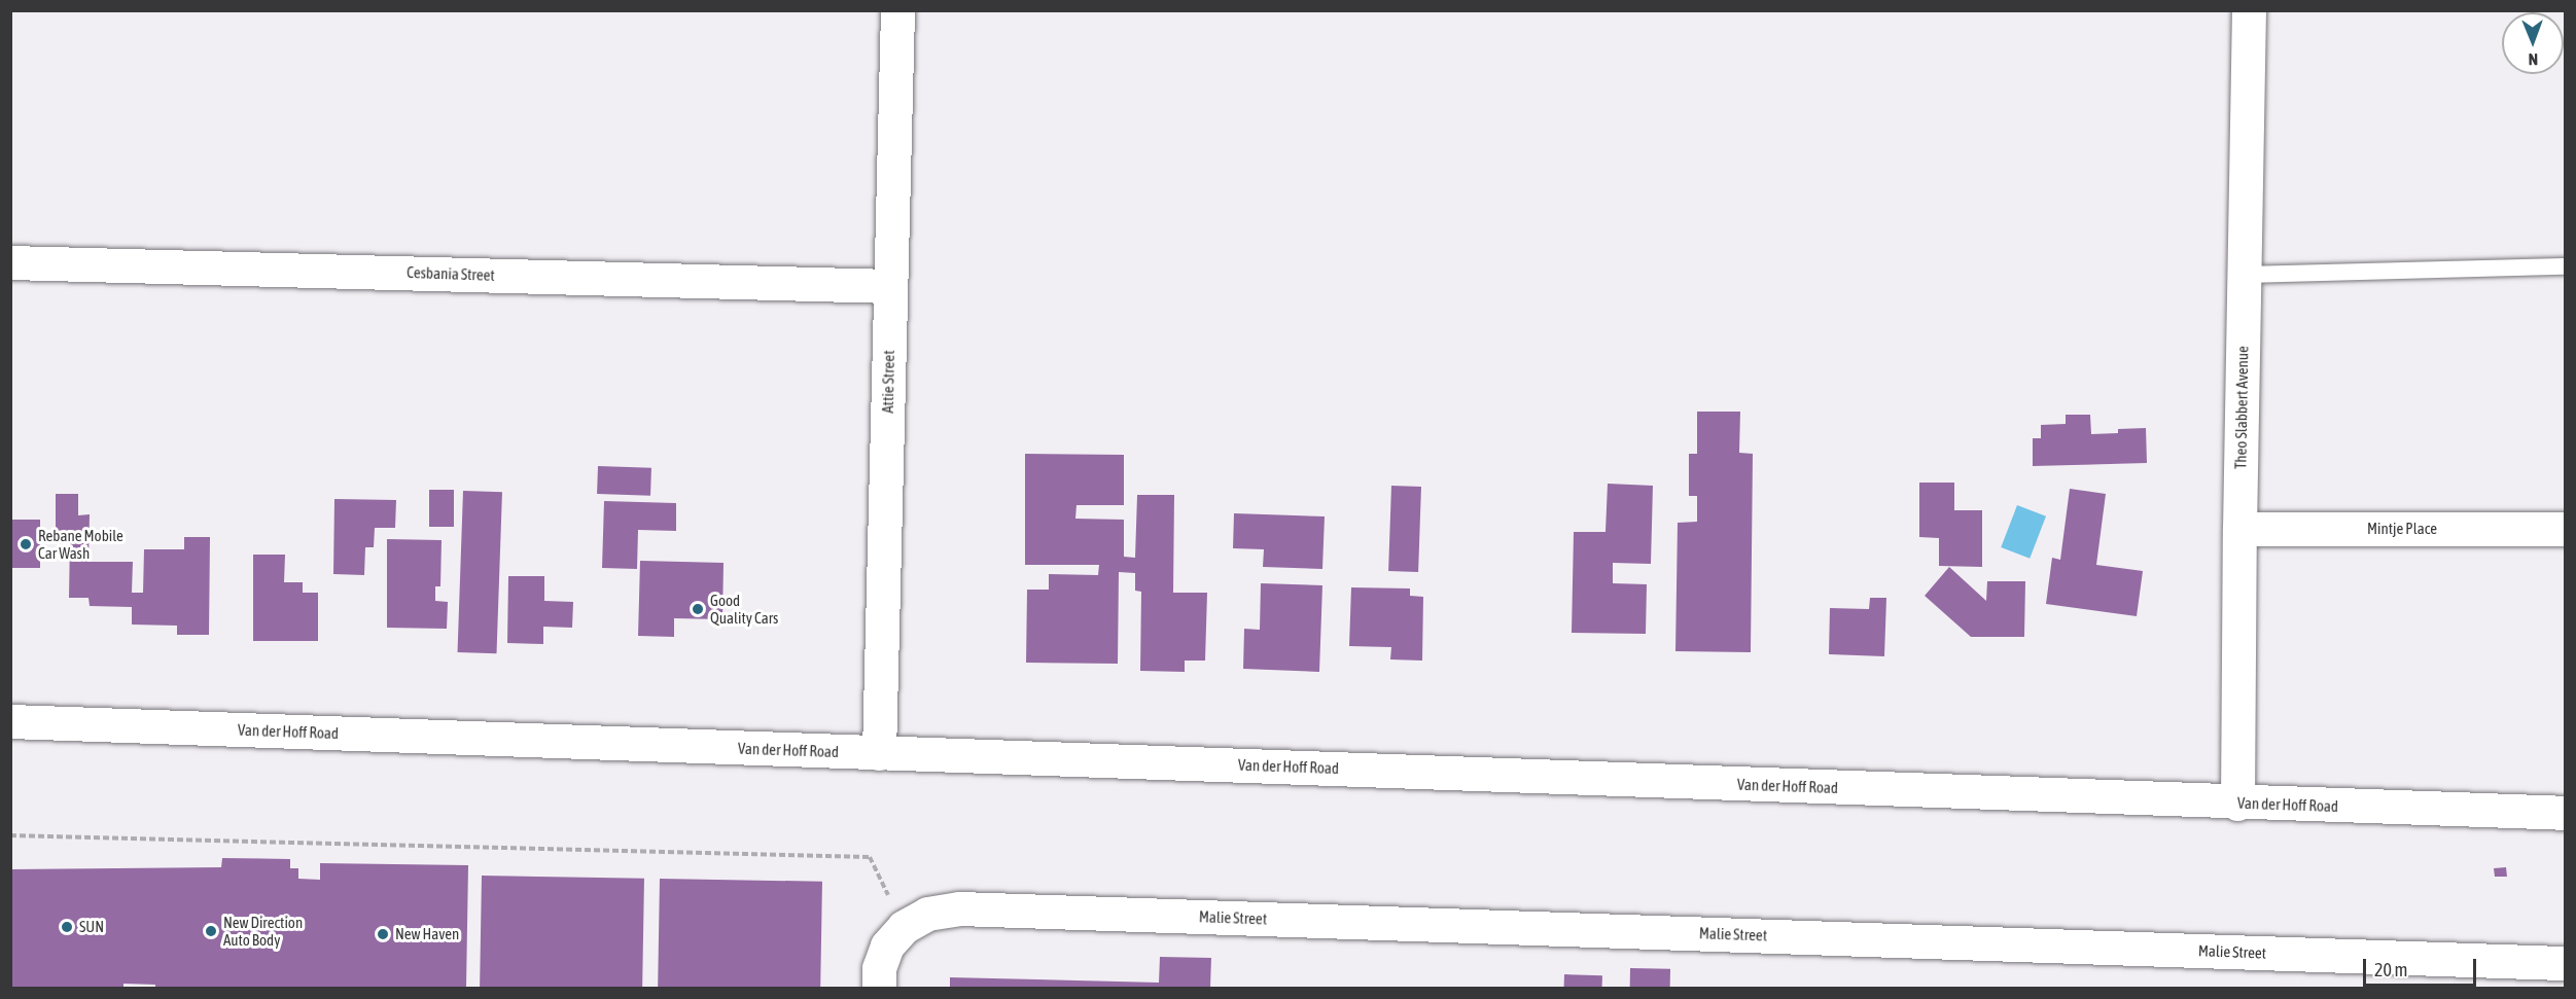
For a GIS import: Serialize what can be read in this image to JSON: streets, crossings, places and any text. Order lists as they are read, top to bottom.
{
  "streets": {
    "street": [
      "Cesbania Street",
      "Attie Street",
      "Theo Slabbert Avenue",
      "Mintje Place",
      "Van der Hoff Road",
      "Malie Street"
    ]
  },
  "crossings": [
    ["Cesbania Street", "Attie Street"],
    ["Attie Street", "Van der Hoff Road"],
    ["Theo Slabbert Avenue", "Mintje Place"],
    ["Theo Slabbert Avenue", "Van der Hoff Road"]
  ],
  "places": [
    "Rebane Mobile Car Wash",
    "Good Quality Cars",
    "SUN",
    "New Direction Auto Body",
    "New Haven"
  ],
  "scale_bar": "20 m",
  "north": "bottom"
}
